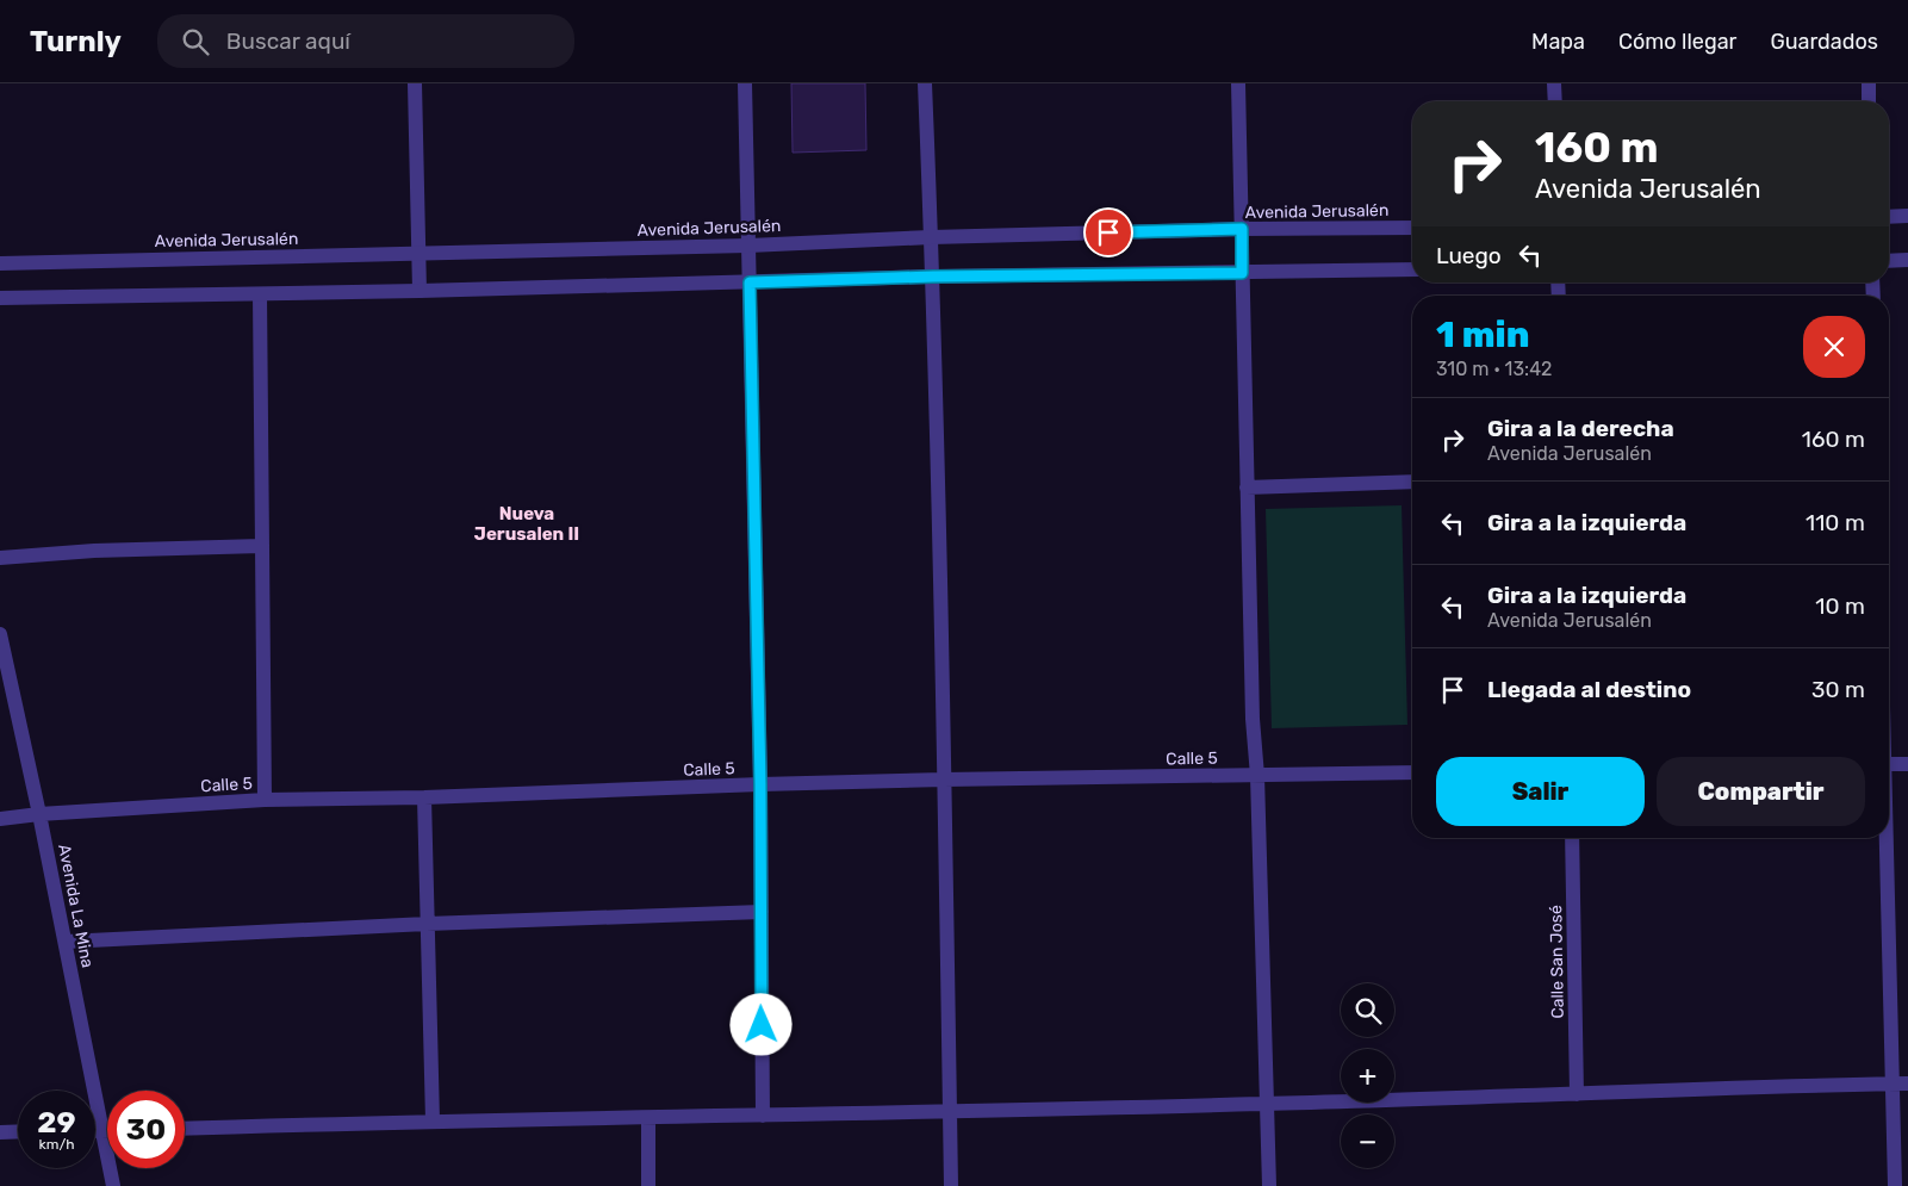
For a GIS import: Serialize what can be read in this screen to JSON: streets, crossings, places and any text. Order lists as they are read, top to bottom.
{
  "streets": {
    "street": [
      "Avenida Jerusalén",
      "Calle 5",
      "Avenida La Mina",
      "Calle San José"
    ]
  },
  "crossings": [
    ["Calle 5", "Avenida La Mina"]
  ],
  "districts": ["Nueva Jerusalen II"],
  "page": {
    "header": "Turnly",
    "search": "Buscar aquí",
    "nav": ["Mapa", "Cómo llegar", "Guardados"],
    "turn": ["160 m", "Avenida Jerusalén"],
    "then": "Luego",
    "heading": ["1 min", "310 m · 13:42"],
    "list": [
      {
        "name": "Gira a la derecha",
        "note": "Avenida Jerusalén",
        "value": "160 m"
      },
      {
        "name": "Gira a la izquierda",
        "value": "110 m"
      },
      {
        "name": "Gira a la izquierda",
        "note": "Avenida Jerusalén",
        "value": "10 m"
      },
      {
        "name": "Llegada al destino",
        "value": "30 m"
      }
    ],
    "buttons": ["Salir", "Compartir"],
    "map_buttons": ["+", "−"],
    "speed": "29 km/h",
    "limit": "30"
  }
}
